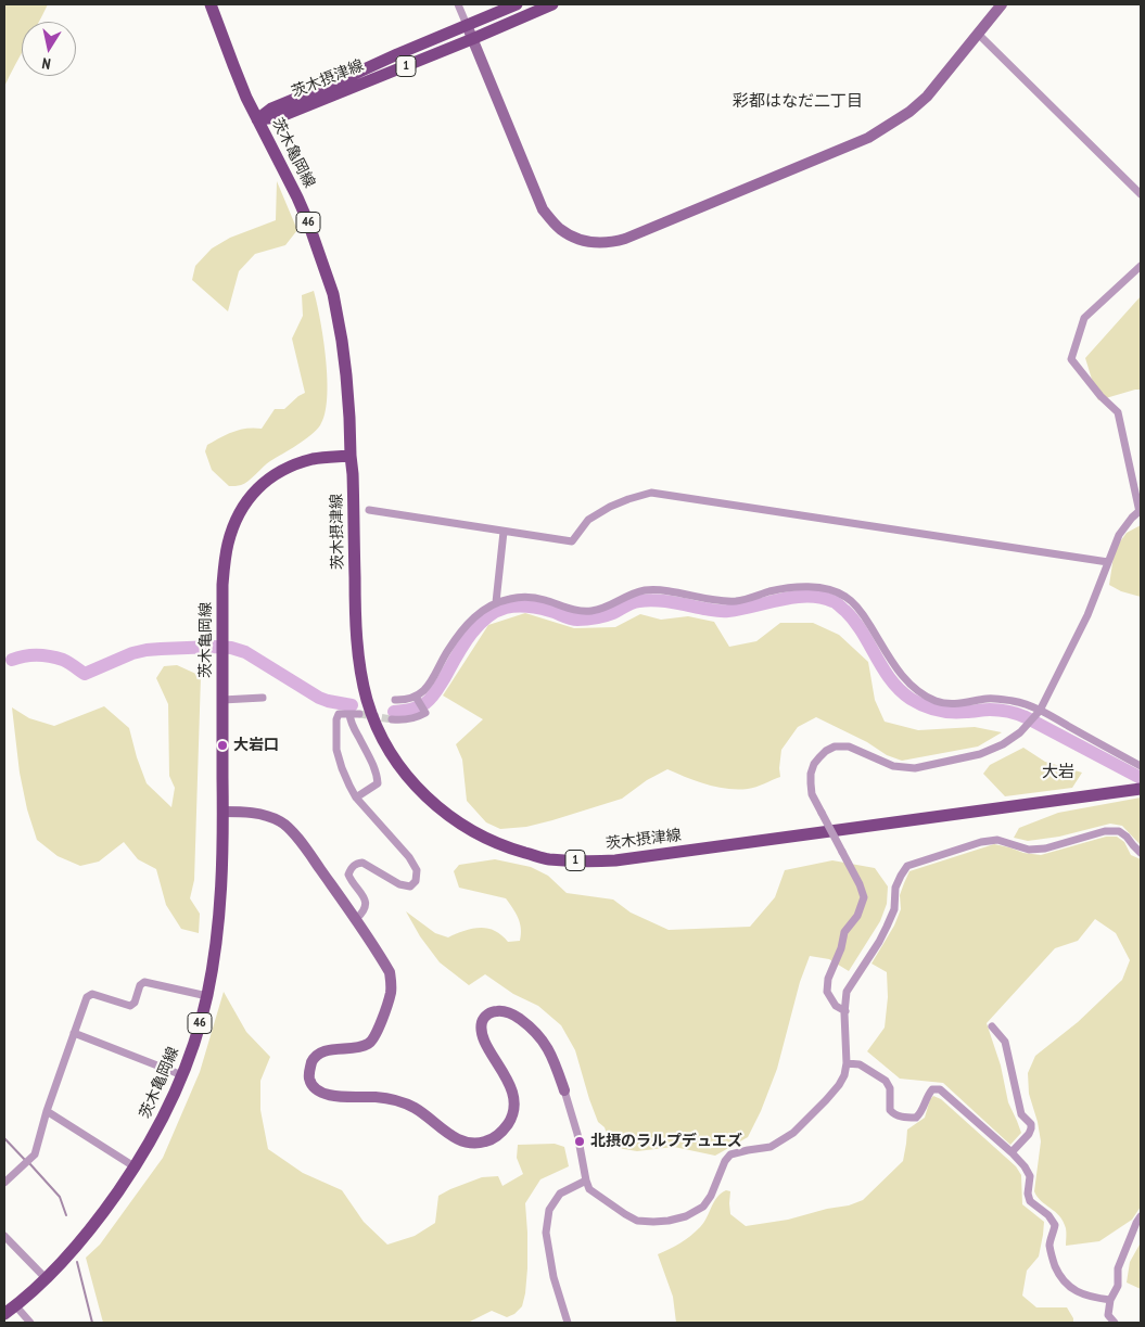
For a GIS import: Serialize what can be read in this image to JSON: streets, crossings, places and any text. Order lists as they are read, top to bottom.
{
  "streets": {
    "main road": [
      "1",
      "茨木摂津線",
      "茨木亀岡線",
      "46"
    ]
  },
  "crossings": [
    ["茨木摂津線", "茨木亀岡線"]
  ],
  "districts": ["彩都はなだ二丁目", "大岩"],
  "places": ["大岩口", "北摂のラルプデュエズ"],
  "north": "bottom"
}
